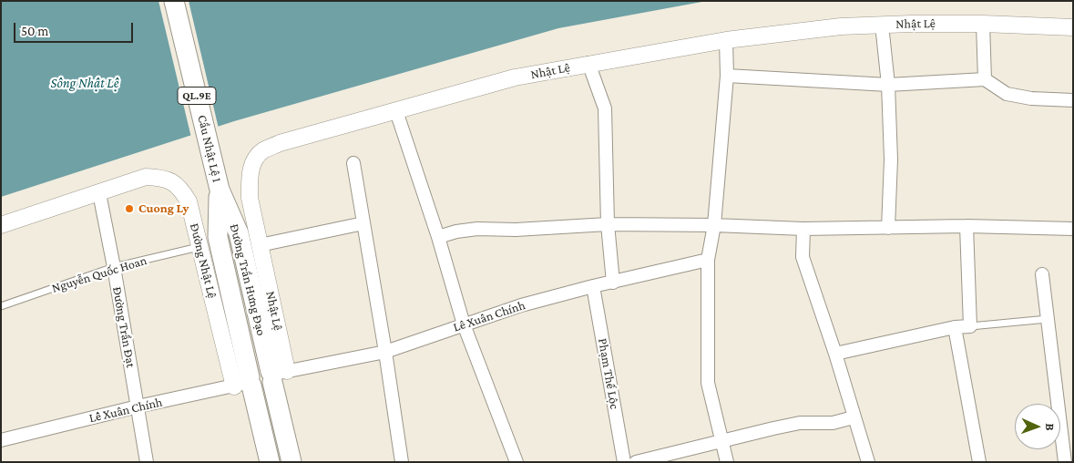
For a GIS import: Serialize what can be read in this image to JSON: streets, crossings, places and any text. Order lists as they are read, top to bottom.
{
  "streets": {
    "main road": ["QL.9E", "Cầu Nhật Lệ 1", "Đường Trần Hưng Đạo"],
    "street": [
      "Nhật Lệ",
      "Đường Nhật Lệ",
      "Lê Xuân Chính",
      "Đường Trần Đạt",
      "Phạm Thế Lộc"
    ],
    "lane": ["Nguyễn Quốc Hoan"]
  },
  "crossings": [
    ["Nhật Lệ", "Đường Trần Hưng Đạo"],
    ["Nhật Lệ", "Lê Xuân Chính"],
    ["Cầu Nhật Lệ 1", "Đường Trần Hưng Đạo"],
    ["Đường Nhật Lệ", "Nguyễn Quốc Hoan"],
    ["Đường Nhật Lệ", "Đường Trần Hưng Đạo"],
    ["Đường Nhật Lệ", "Lê Xuân Chính"],
    ["Đường Nhật Lệ", "Đường Trần Đạt"],
    ["Nguyễn Quốc Hoan", "Đường Trần Đạt"],
    ["Đường Trần Hưng Đạo", "Lê Xuân Chính"],
    ["Lê Xuân Chính", "Đường Trần Đạt"],
    ["Lê Xuân Chính", "Phạm Thế Lộc"]
  ],
  "water": ["Sông Nhật Lệ"],
  "places": ["Cuong Ly"],
  "scale_bar": "50 m",
  "north": "right"
}
